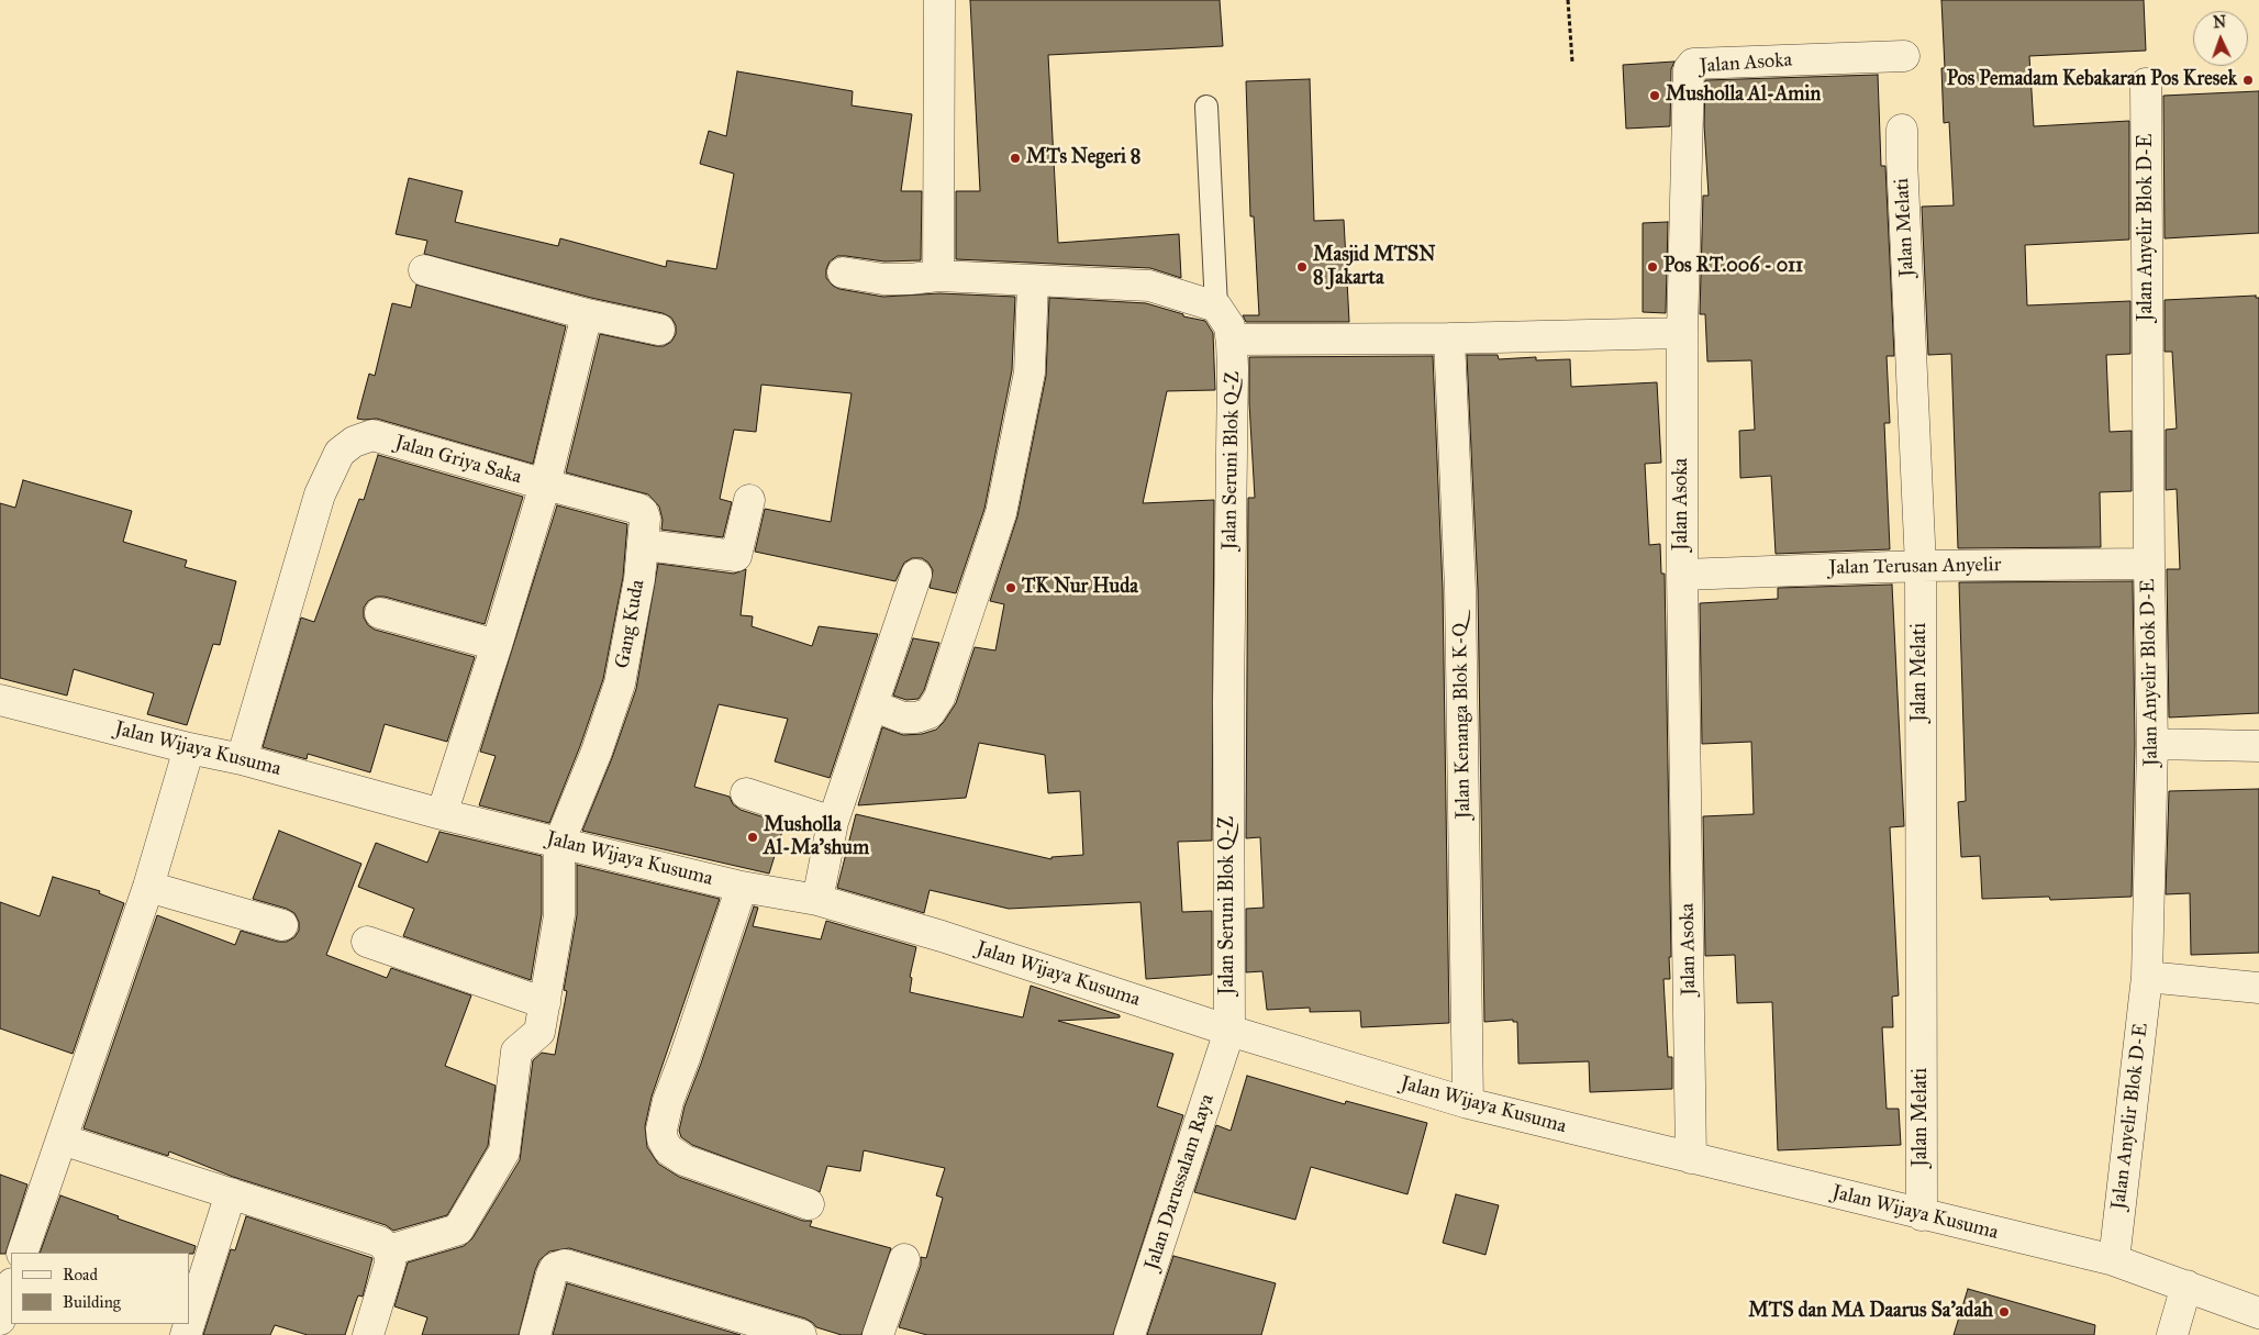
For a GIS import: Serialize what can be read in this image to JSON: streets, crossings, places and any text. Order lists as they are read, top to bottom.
{
  "streets": {
    "street": [
      "Jalan Asoka",
      "Jalan Melati",
      "Jalan Anyelir Blok D-E",
      "Jalan Griya Saka",
      "Jalan Seruni Blok Q-Z",
      "Jalan Terusan Anyelir",
      "Gang Kuda",
      "Jalan Kenanga Blok K-Q",
      "Jalan Wijaya Kusuma",
      "Jalan Darussalam Raya"
    ]
  },
  "crossings": [
    ["Jalan Asoka", "Jalan Seruni Blok Q-Z"],
    ["Jalan Asoka", "Jalan Terusan Anyelir"],
    ["Jalan Asoka", "Jalan Wijaya Kusuma"],
    ["Jalan Melati", "Jalan Terusan Anyelir"],
    ["Jalan Melati", "Jalan Wijaya Kusuma"],
    ["Jalan Anyelir Blok D-E", "Jalan Terusan Anyelir"],
    ["Jalan Anyelir Blok D-E", "Jalan Wijaya Kusuma"],
    ["Jalan Griya Saka", "Gang Kuda"],
    ["Jalan Griya Saka", "Jalan Wijaya Kusuma"],
    ["Jalan Seruni Blok Q-Z", "Jalan Kenanga Blok K-Q"],
    ["Jalan Seruni Blok Q-Z", "Jalan Wijaya Kusuma"],
    ["Jalan Seruni Blok Q-Z", "Jalan Darussalam Raya"],
    ["Gang Kuda", "Jalan Wijaya Kusuma"],
    ["Jalan Kenanga Blok K-Q", "Jalan Wijaya Kusuma"],
    ["Jalan Wijaya Kusuma", "Jalan Darussalam Raya"]
  ],
  "places": [
    "Pos Pemadam Kebakaran Pos Kresek",
    "Musholla Al-Amin",
    "MTs Negeri 8",
    "Masjid MTSN 8 Jakarta",
    "Pos RT.006 - 011",
    "TK Nur Huda",
    "Musholla Al-Ma'shum",
    "MTS dan MA Daarus Sa'adah"
  ],
  "legend": ["Road", "Building"],
  "north": "top"
}
